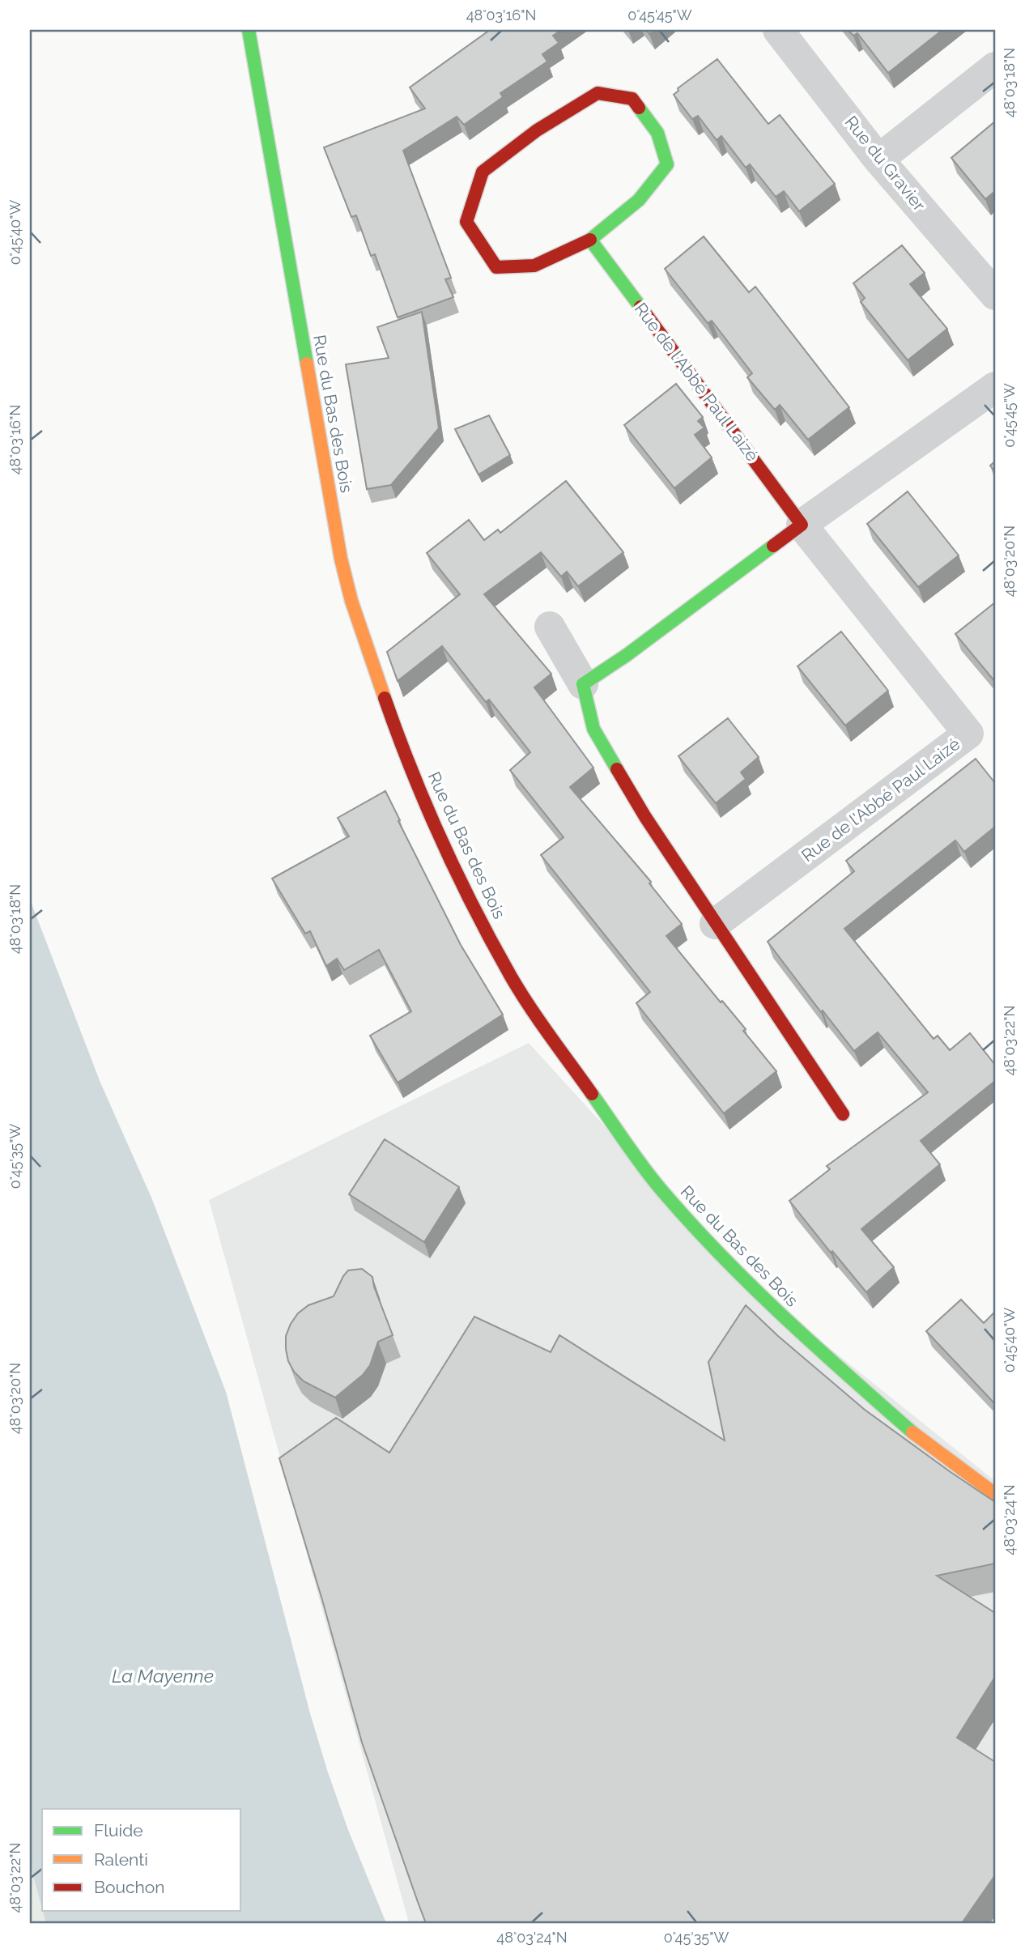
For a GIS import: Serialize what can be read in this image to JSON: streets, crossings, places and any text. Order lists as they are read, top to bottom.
{
  "streets": {
    "street": ["Rue du Gravier", "Rue de l'Abbé Paul Laizé", "Rue du Bas des Bois"]
  },
  "water": ["La Mayenne"],
  "legend": ["Fluide", "Ralenti", "Bouchon"],
  "coordinates": [
    "48°03'16\"N",
    "0°45'45\"W",
    "48°03'18\"N",
    "0°45'40\"W",
    "48°03'20\"N",
    "48°03'22\"N",
    "0°45'35\"W",
    "48°03'24\"N"
  ]
}
